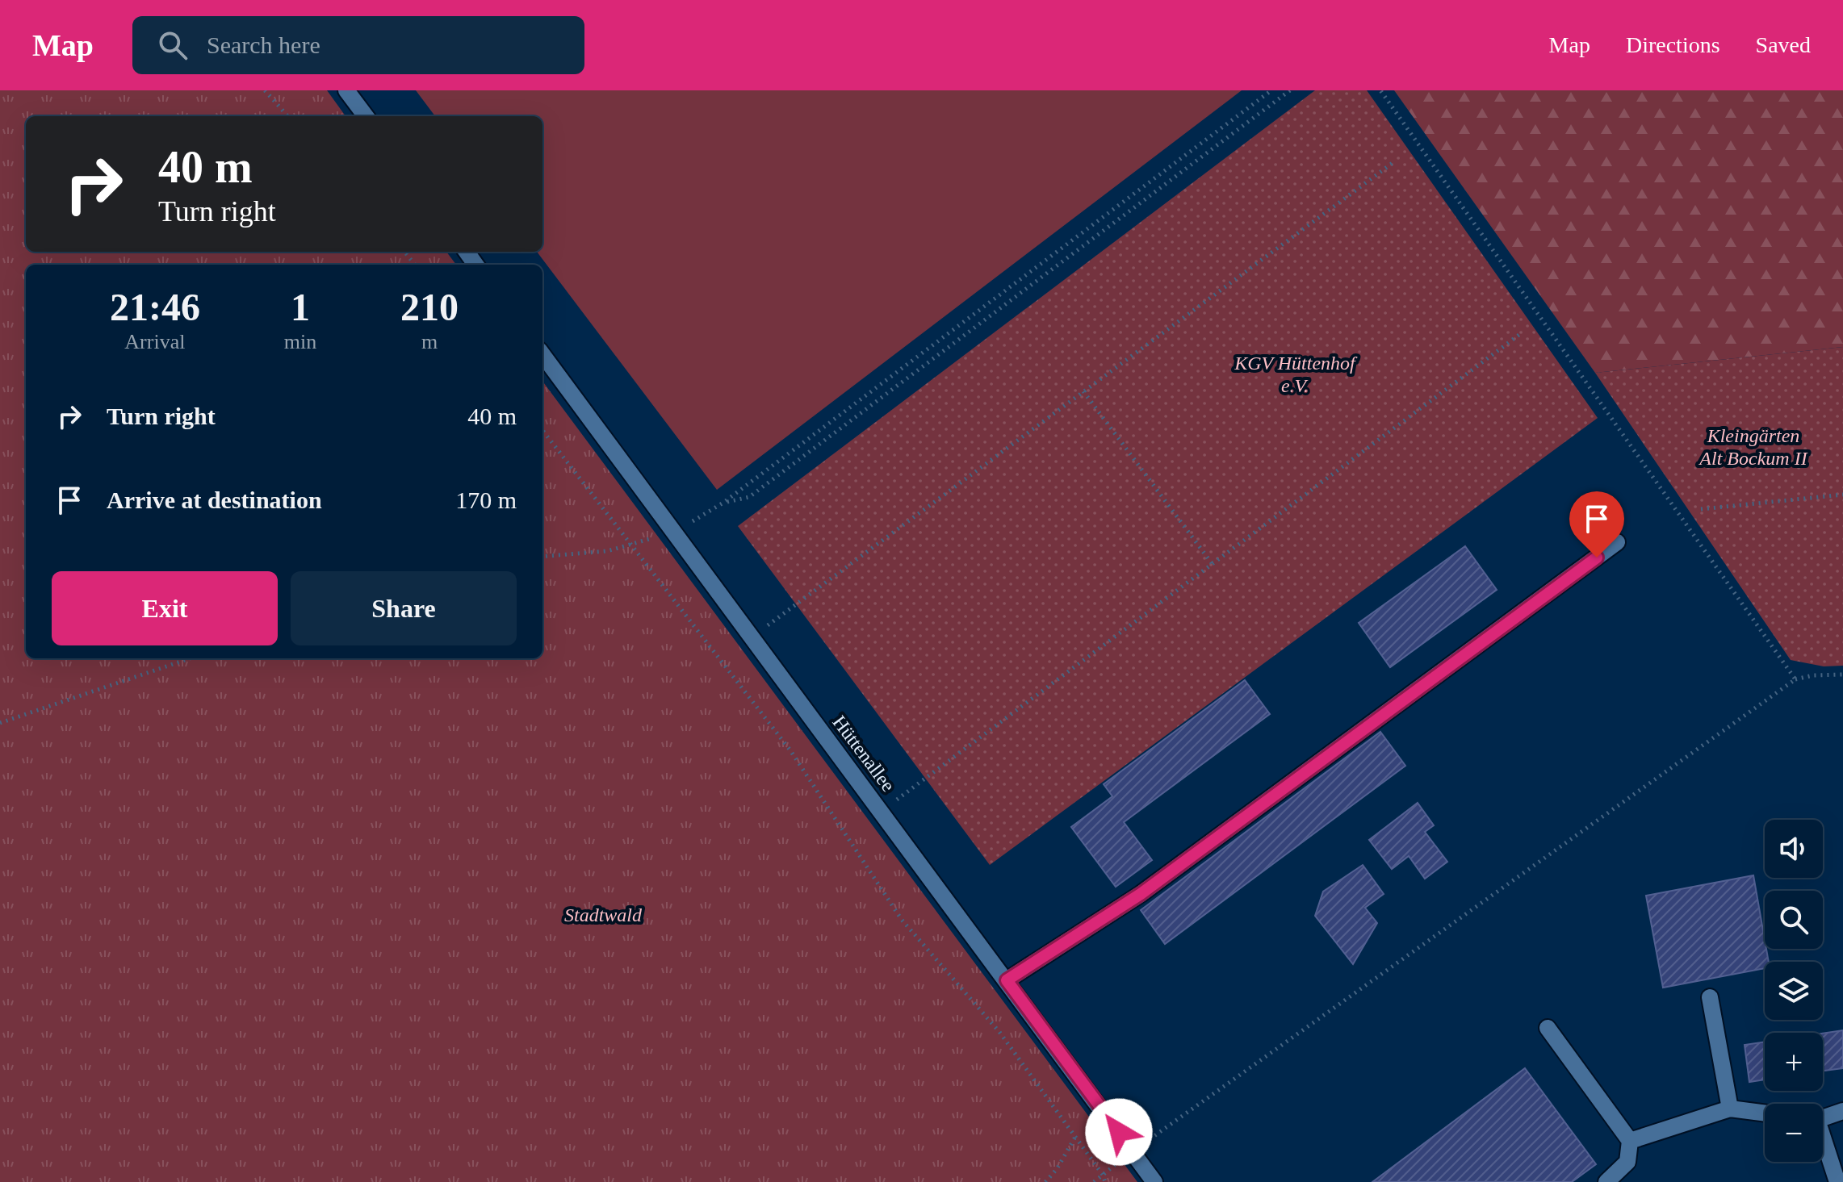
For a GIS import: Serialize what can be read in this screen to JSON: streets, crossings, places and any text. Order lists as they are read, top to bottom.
{
  "streets": {
    "street": ["Hüttenallee"]
  },
  "parks": ["KGV Hüttenhof e.V.", "Kleingärten Alt Bockum II", "Stadtwald"],
  "page": {
    "header": "Map",
    "search": "Search here",
    "nav": ["Map", "Directions", "Saved"],
    "turn": ["40 m", "Turn right"],
    "eta": [
      "21:46",
      "Arrival",
      "1",
      "min",
      "210",
      "m"
    ],
    "list": [
      {
        "name": "Turn right",
        "value": "40 m"
      },
      {
        "name": "Arrive at destination",
        "value": "170 m"
      }
    ],
    "buttons": ["Exit", "Share"],
    "map_buttons": ["+", "−"]
  }
}
